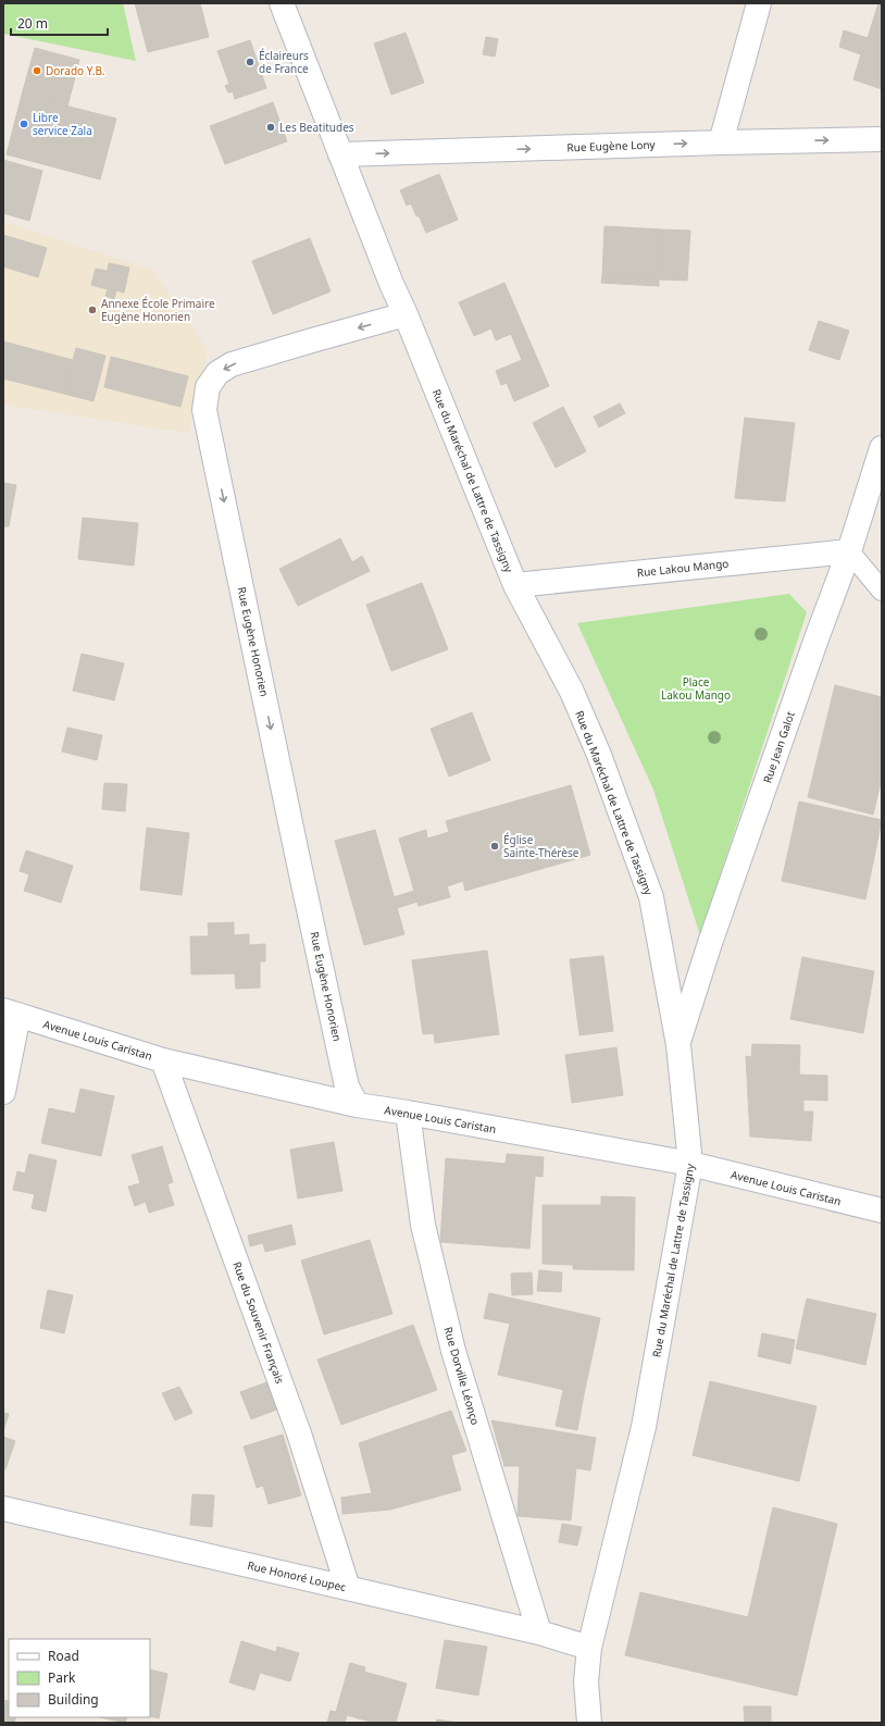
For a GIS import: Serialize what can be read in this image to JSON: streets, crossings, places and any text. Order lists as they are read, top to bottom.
{
  "streets": {
    "street": [
      "Rue Eugène Lony",
      "Rue du Maréchal de Lattre de Tassigny",
      "Rue Lakou Mango",
      "Rue Eugène Honorien",
      "Rue Jean Galot",
      "Avenue Louis Caristan",
      "Rue du Souvenir Français",
      "Rue Dorville Léonço",
      "Rue Honoré Loupec"
    ]
  },
  "crossings": [
    ["Rue Eugène Lony", "Rue du Maréchal de Lattre de Tassigny"],
    ["Rue du Maréchal de Lattre de Tassigny", "Rue Lakou Mango"],
    ["Rue du Maréchal de Lattre de Tassigny", "Rue Eugène Honorien"],
    ["Rue du Maréchal de Lattre de Tassigny", "Rue Jean Galot"],
    ["Rue du Maréchal de Lattre de Tassigny", "Avenue Louis Caristan"],
    ["Rue du Maréchal de Lattre de Tassigny", "Rue Honoré Loupec"],
    ["Rue Lakou Mango", "Rue Jean Galot"],
    ["Rue Eugène Honorien", "Avenue Louis Caristan"],
    ["Avenue Louis Caristan", "Rue du Souvenir Français"],
    ["Avenue Louis Caristan", "Rue Dorville Léonço"],
    ["Rue du Souvenir Français", "Rue Honoré Loupec"],
    ["Rue Dorville Léonço", "Rue Honoré Loupec"]
  ],
  "one_way": ["Rue Eugène Lony", "Rue Eugène Honorien"],
  "parks": ["Place Lakou Mango"],
  "places": [
    "Éclaireurs de France",
    "Dorado Y.B.",
    "Libre service Zala",
    "Les Beatitudes",
    "Annexe École Primaire Eugène Honorien",
    "Église Sainte-Thérèse"
  ],
  "legend": ["Road", "Park", "Building"],
  "scale_bar": "20 m"
}
